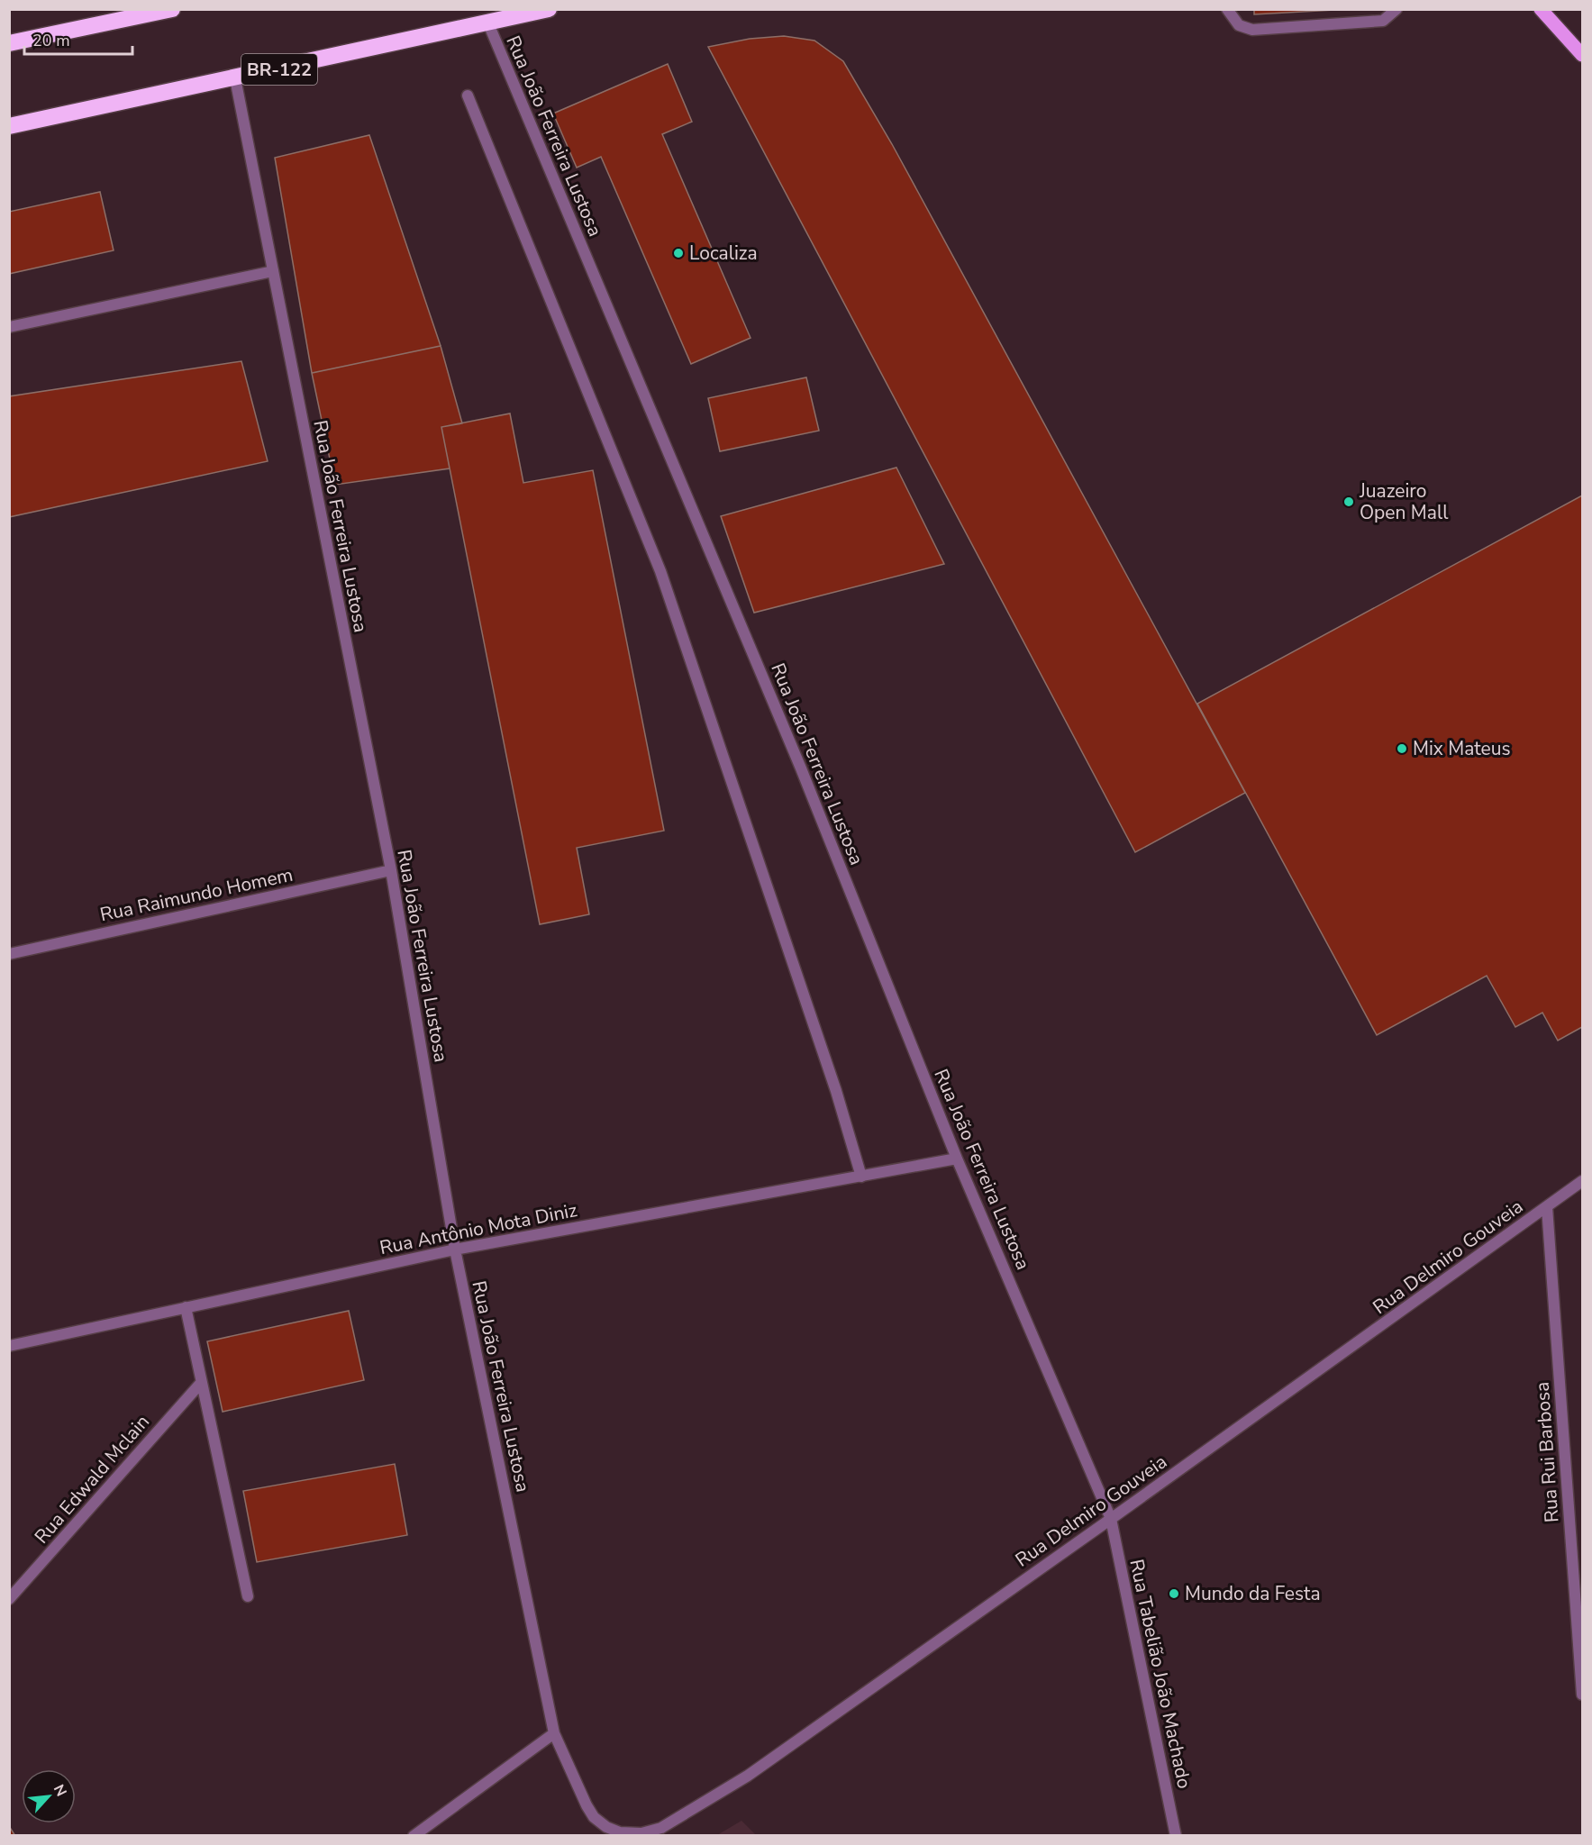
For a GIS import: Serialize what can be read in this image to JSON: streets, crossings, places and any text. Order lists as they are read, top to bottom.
{
  "streets": {
    "highway": ["BR-122"],
    "street": [
      "Rua João Ferreira Lustosa",
      "Rua Raimundo Homem",
      "Rua Antônio Mota Diniz",
      "Rua Delmiro Gouveia",
      "Rua Rui Barbosa",
      "Rua Edwald Mclain",
      "Rua Tabelião João Machado"
    ]
  },
  "crossings": [
    ["BR-122", "Rua João Ferreira Lustosa"],
    ["Rua João Ferreira Lustosa", "Rua Raimundo Homem"],
    ["Rua João Ferreira Lustosa", "Rua Antônio Mota Diniz"],
    ["Rua João Ferreira Lustosa", "Rua Delmiro Gouveia"],
    ["Rua João Ferreira Lustosa", "Rua Tabelião João Machado"],
    ["Rua Delmiro Gouveia", "Rua Rui Barbosa"],
    ["Rua Delmiro Gouveia", "Rua Tabelião João Machado"]
  ],
  "places": [
    "Localiza",
    "Juazeiro Open Mall",
    "Mix Mateus",
    "Mundo da Festa"
  ],
  "scale_bar": "20 m",
  "north": "top right"
}
